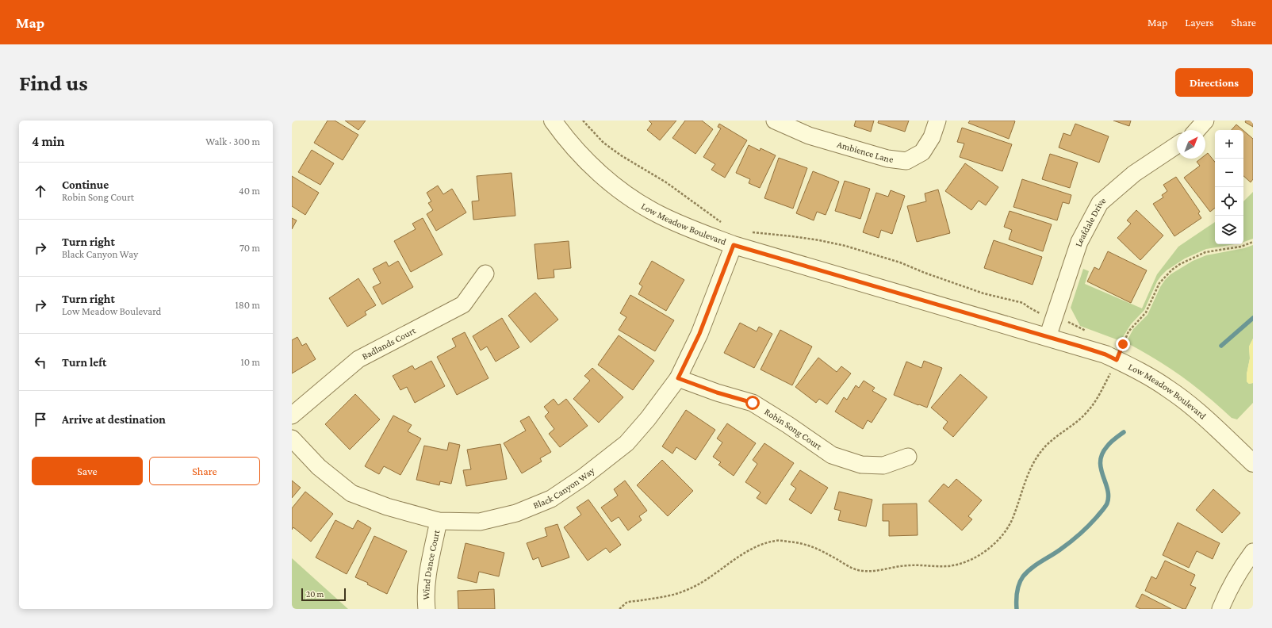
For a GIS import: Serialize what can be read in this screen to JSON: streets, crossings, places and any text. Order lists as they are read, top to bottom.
{
  "streets": {
    "street": [
      "Ambience Lane",
      "Low Meadow Boulevard",
      "Leafdale Drive",
      "Badlands Court",
      "Robin Song Court",
      "Black Canyon Way",
      "Wind Dance Court"
    ]
  },
  "crossings": [
    ["Low Meadow Boulevard", "Leafdale Drive"],
    ["Low Meadow Boulevard", "Black Canyon Way"],
    ["Robin Song Court", "Black Canyon Way"],
    ["Black Canyon Way", "Wind Dance Court"]
  ],
  "scale_bar": "20 m",
  "north": "top right",
  "page": {
    "header": "Map",
    "nav": ["Map", "Layers", "Share"],
    "buttons": [
      "Directions",
      ["Save", "Share"]
    ],
    "title": "Find us",
    "heading": ["4 min", "Walk · 300 m"],
    "map_buttons": ["+", "−"],
    "list": [
      ["Continue", "Robin Song Court", "40 m"],
      ["Turn right", "Black Canyon Way", "70 m"],
      ["Turn right", "Low Meadow Boulevard", "180 m"],
      ["Turn left", "10 m"],
      "Arrive at destination"
    ],
    "scale": "20 m"
  }
}
